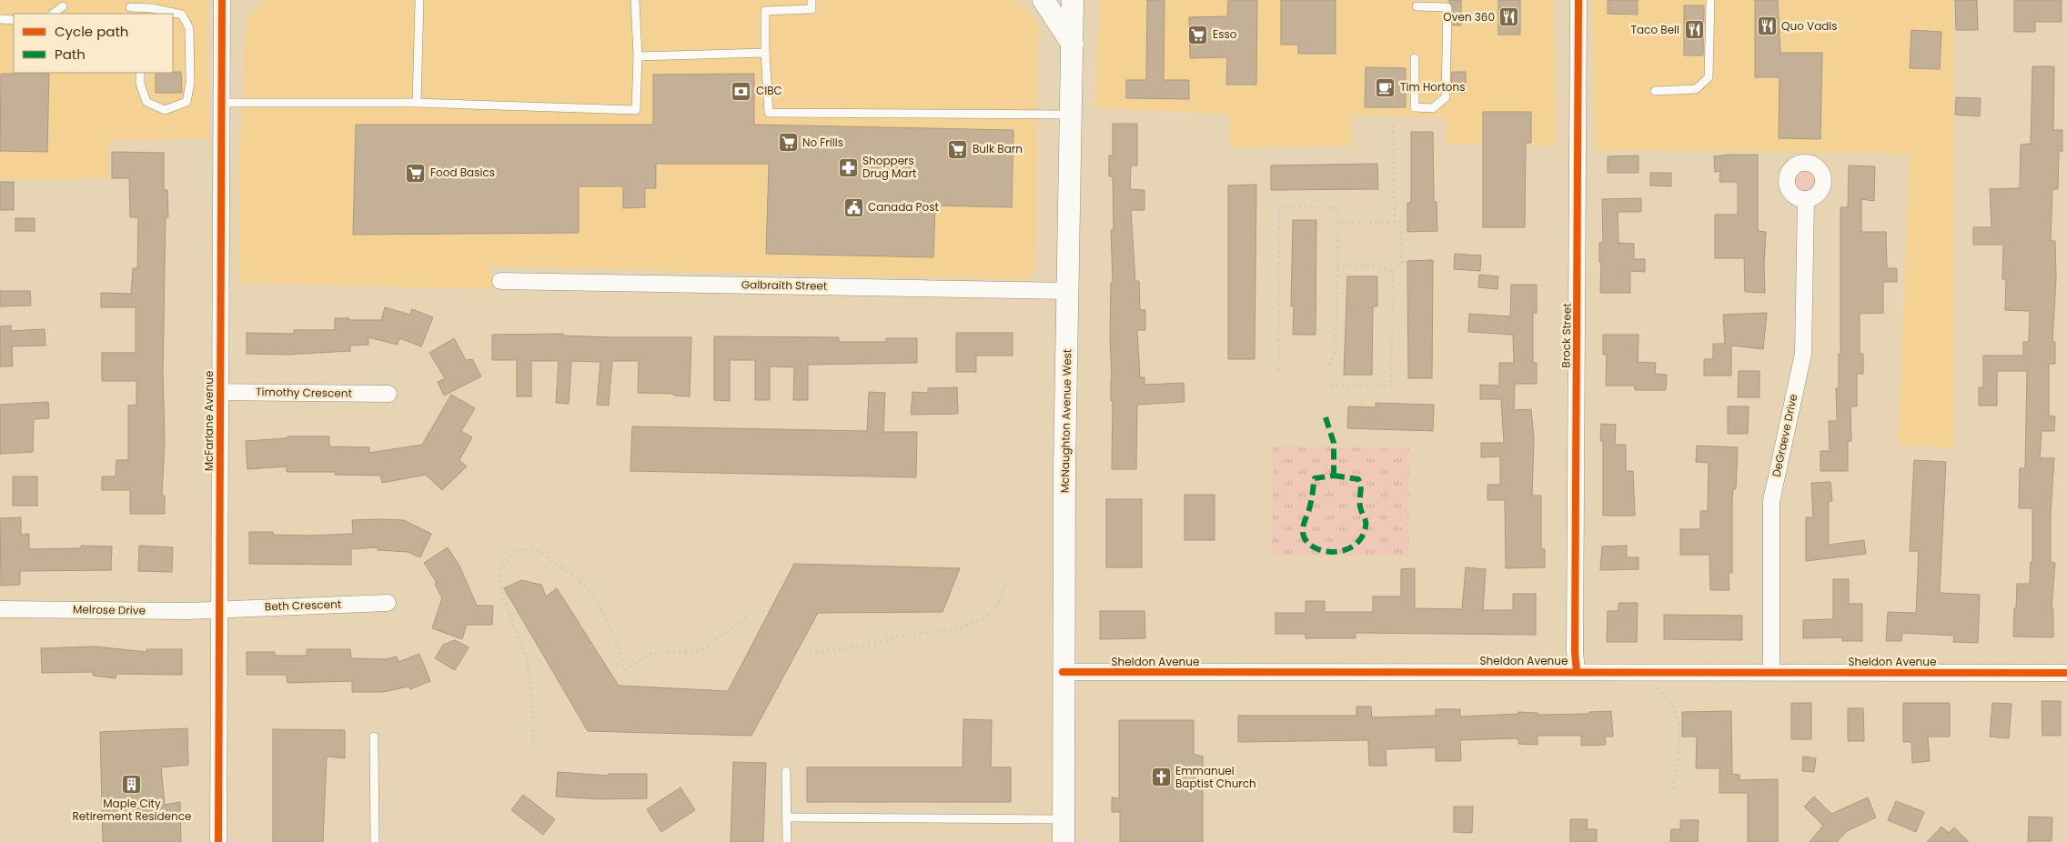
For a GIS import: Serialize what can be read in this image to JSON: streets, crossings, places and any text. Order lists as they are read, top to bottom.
{
  "streets": {
    "main road": ["McNaughton Avenue West"],
    "street": [
      "Galbraith Street",
      "Brock Street",
      "Timothy Crescent",
      "McFarlane Avenue",
      "DeGraeve Drive",
      "Beth Crescent",
      "Melrose Drive",
      "Sheldon Avenue"
    ]
  },
  "crossings": [
    ["Galbraith Street", "McNaughton Avenue West"],
    ["Brock Street", "Sheldon Avenue"],
    ["Timothy Crescent", "McFarlane Avenue"],
    ["McFarlane Avenue", "Beth Crescent"],
    ["McFarlane Avenue", "Melrose Drive"],
    ["McNaughton Avenue West", "Sheldon Avenue"],
    ["DeGraeve Drive", "Sheldon Avenue"],
    ["Beth Crescent", "Melrose Drive"]
  ],
  "places": {
    "restaurant": ["Oven 360", "Quo Vadis", "Taco Bell"],
    "supermarket": [
      "Esso",
      "No Frills",
      "Bulk Barn",
      "Food Basics"
    ],
    "cafe": ["Tim Hortons"],
    "bank": ["CIBC"],
    "pharmacy": ["Shoppers Drug Mart"],
    "public building": ["Canada Post"],
    "church": ["Emmanuel Baptist Church"],
    "building": ["Maple City Retirement Residence"]
  },
  "legend": ["Cycle path", "Path"]
}
